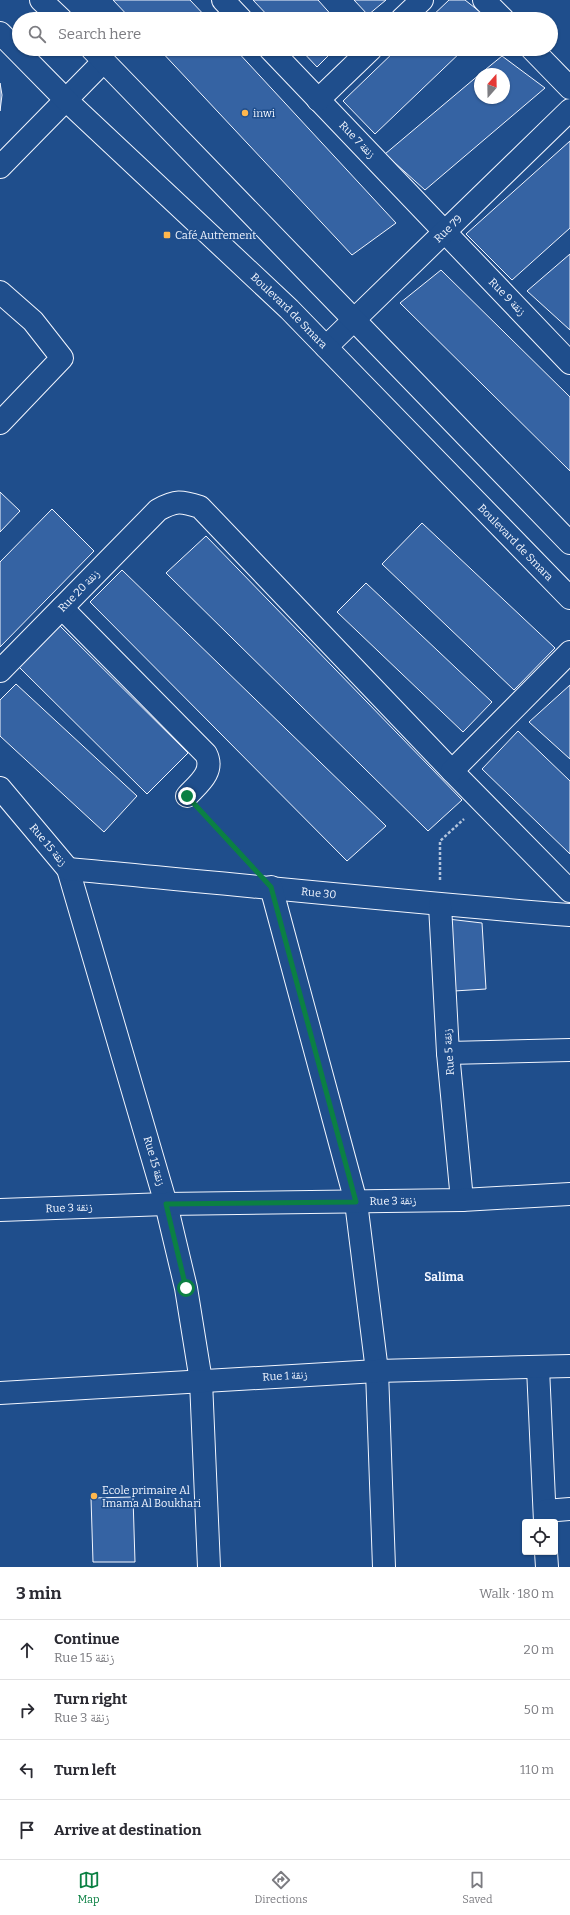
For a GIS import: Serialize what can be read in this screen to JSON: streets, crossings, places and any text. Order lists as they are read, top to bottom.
{
  "streets": {
    "street": [
      "Rue 7 زنقة",
      "Rue 79",
      "Rue 9 زنقة",
      "Boulevard de Smara",
      "Rue 20 زنقة",
      "Rue 15 زنقة",
      "Rue 30",
      "Rue 5 زنقة",
      "Rue 3 زنقة",
      "Rue 1 زنقة"
    ]
  },
  "crossings": [
    ["Rue 7 زنقة", "Rue 79"],
    ["Rue 7 زنقة", "Rue 9 زنقة"],
    ["Rue 79", "Rue 9 زنقة"],
    ["Rue 79", "Boulevard de Smara"],
    ["Rue 15 زنقة", "Rue 30"],
    ["Rue 15 زنقة", "Rue 3 زنقة"],
    ["Rue 15 زنقة", "Rue 1 زنقة"],
    ["Rue 30", "Rue 5 زنقة"],
    ["Rue 5 زنقة", "Rue 3 زنقة"]
  ],
  "districts": ["Salima"],
  "places": {
    "other": ["inwi", "Ecole primaire Al Imama Al Boukhari"],
    "transit": ["Café Autrement"]
  },
  "north": "top",
  "page": {
    "search": "Search here",
    "heading": ["3 min", "Walk · 180 m"],
    "list": [
      ["Continue", "Rue 15 زنقة", "20 m"],
      ["Turn right", "Rue 3 زنقة", "50 m"],
      ["Turn left", "110 m"],
      "Arrive at destination"
    ],
    "nav": ["Map", "Directions", "Saved"]
  }
}
